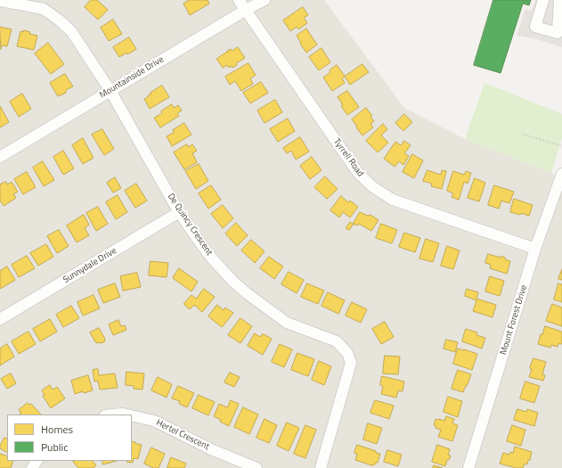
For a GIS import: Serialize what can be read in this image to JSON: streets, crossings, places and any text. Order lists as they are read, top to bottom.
{
  "streets": {
    "street": [
      "Mountainside Drive",
      "Tyrrell Road",
      "De Quincy Crescent",
      "Sunnydale Drive",
      "Mount Forest Drive",
      "Hertel Crescent"
    ]
  },
  "crossings": [
    ["Mountainside Drive", "Tyrrell Road"],
    ["Mountainside Drive", "De Quincy Crescent"],
    ["Tyrrell Road", "Mount Forest Drive"],
    ["De Quincy Crescent", "Sunnydale Drive"]
  ],
  "legend": ["Homes", "Public"]
}
